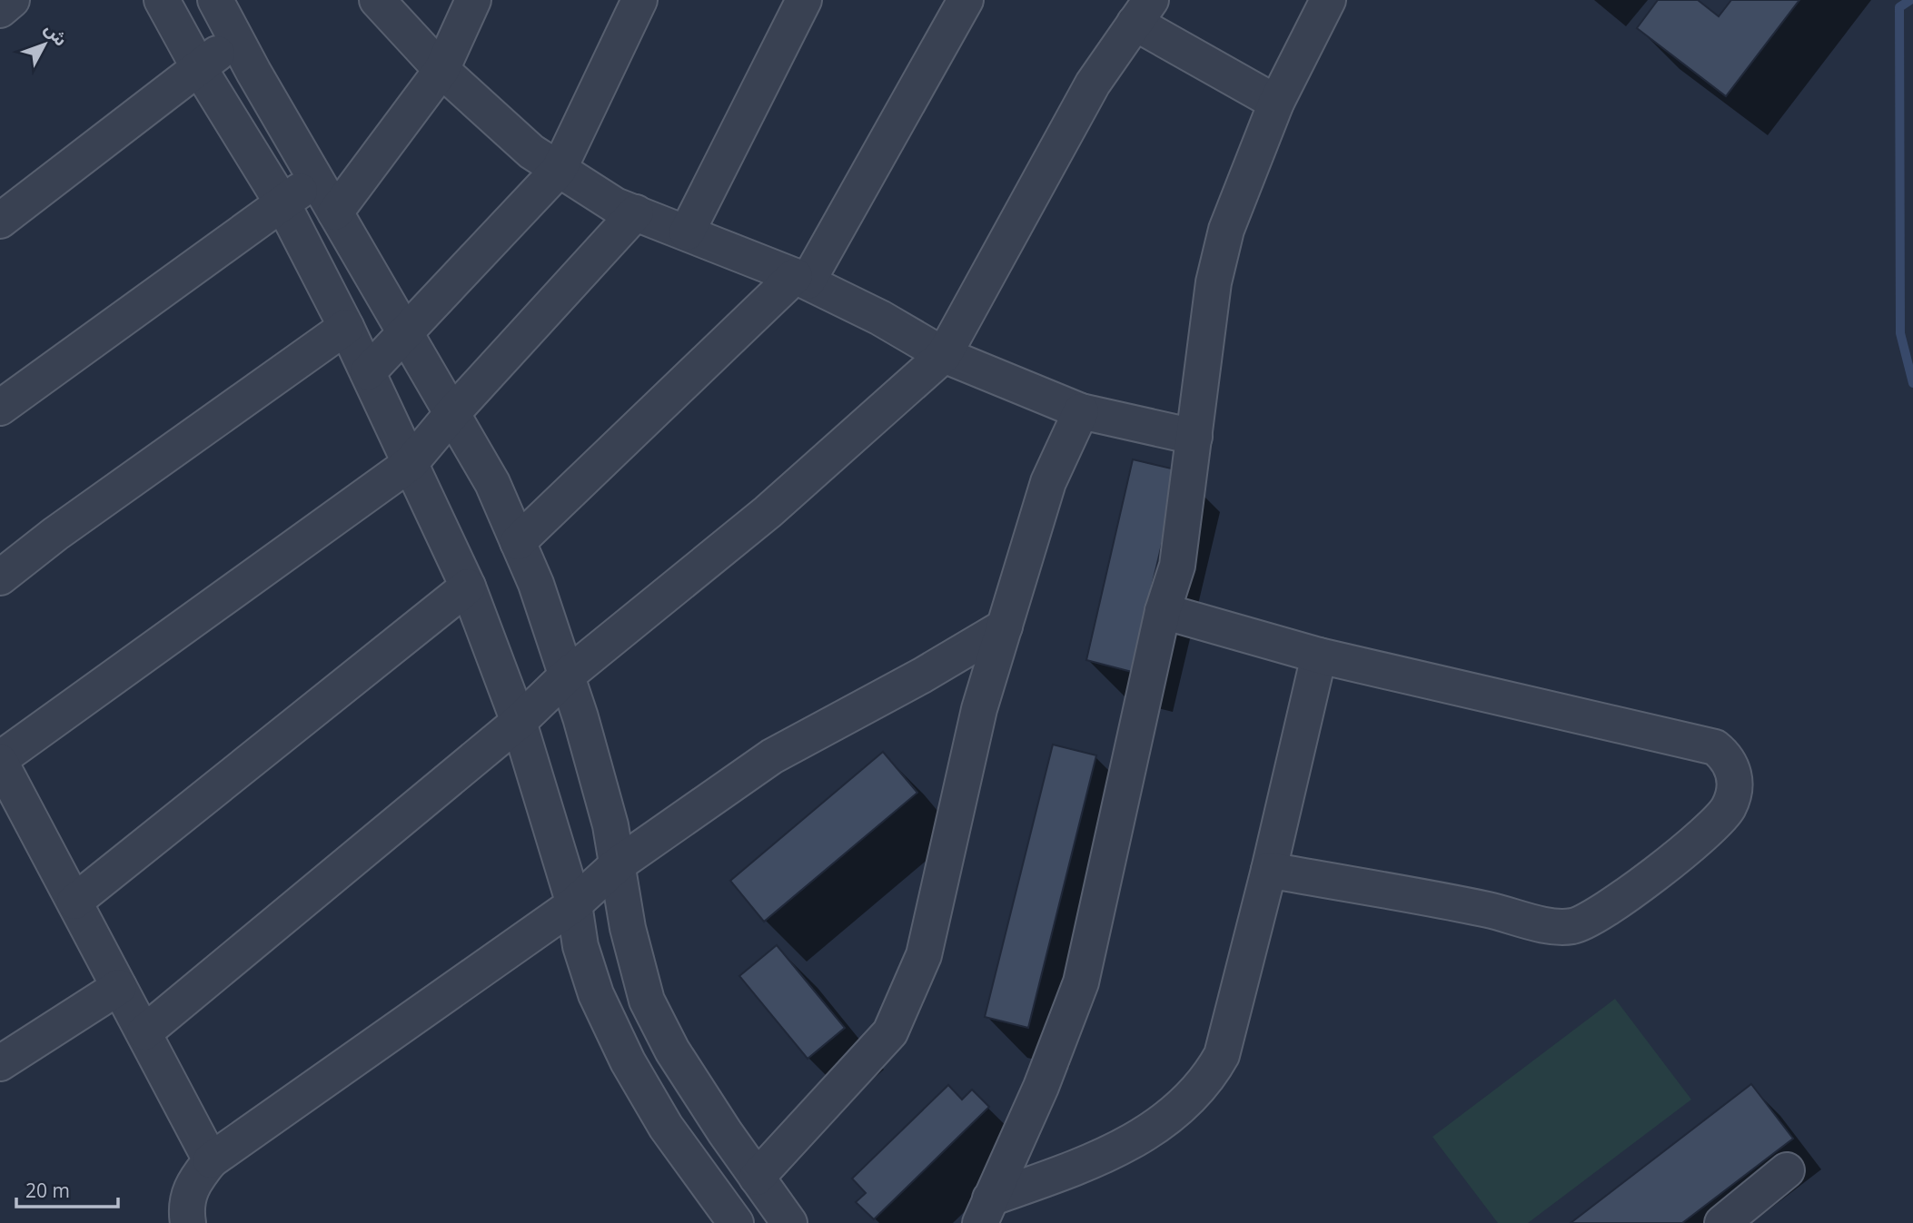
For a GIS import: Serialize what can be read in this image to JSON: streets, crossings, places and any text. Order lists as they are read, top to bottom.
{
  "scale_bar": "20 m",
  "north": "top right"
}
